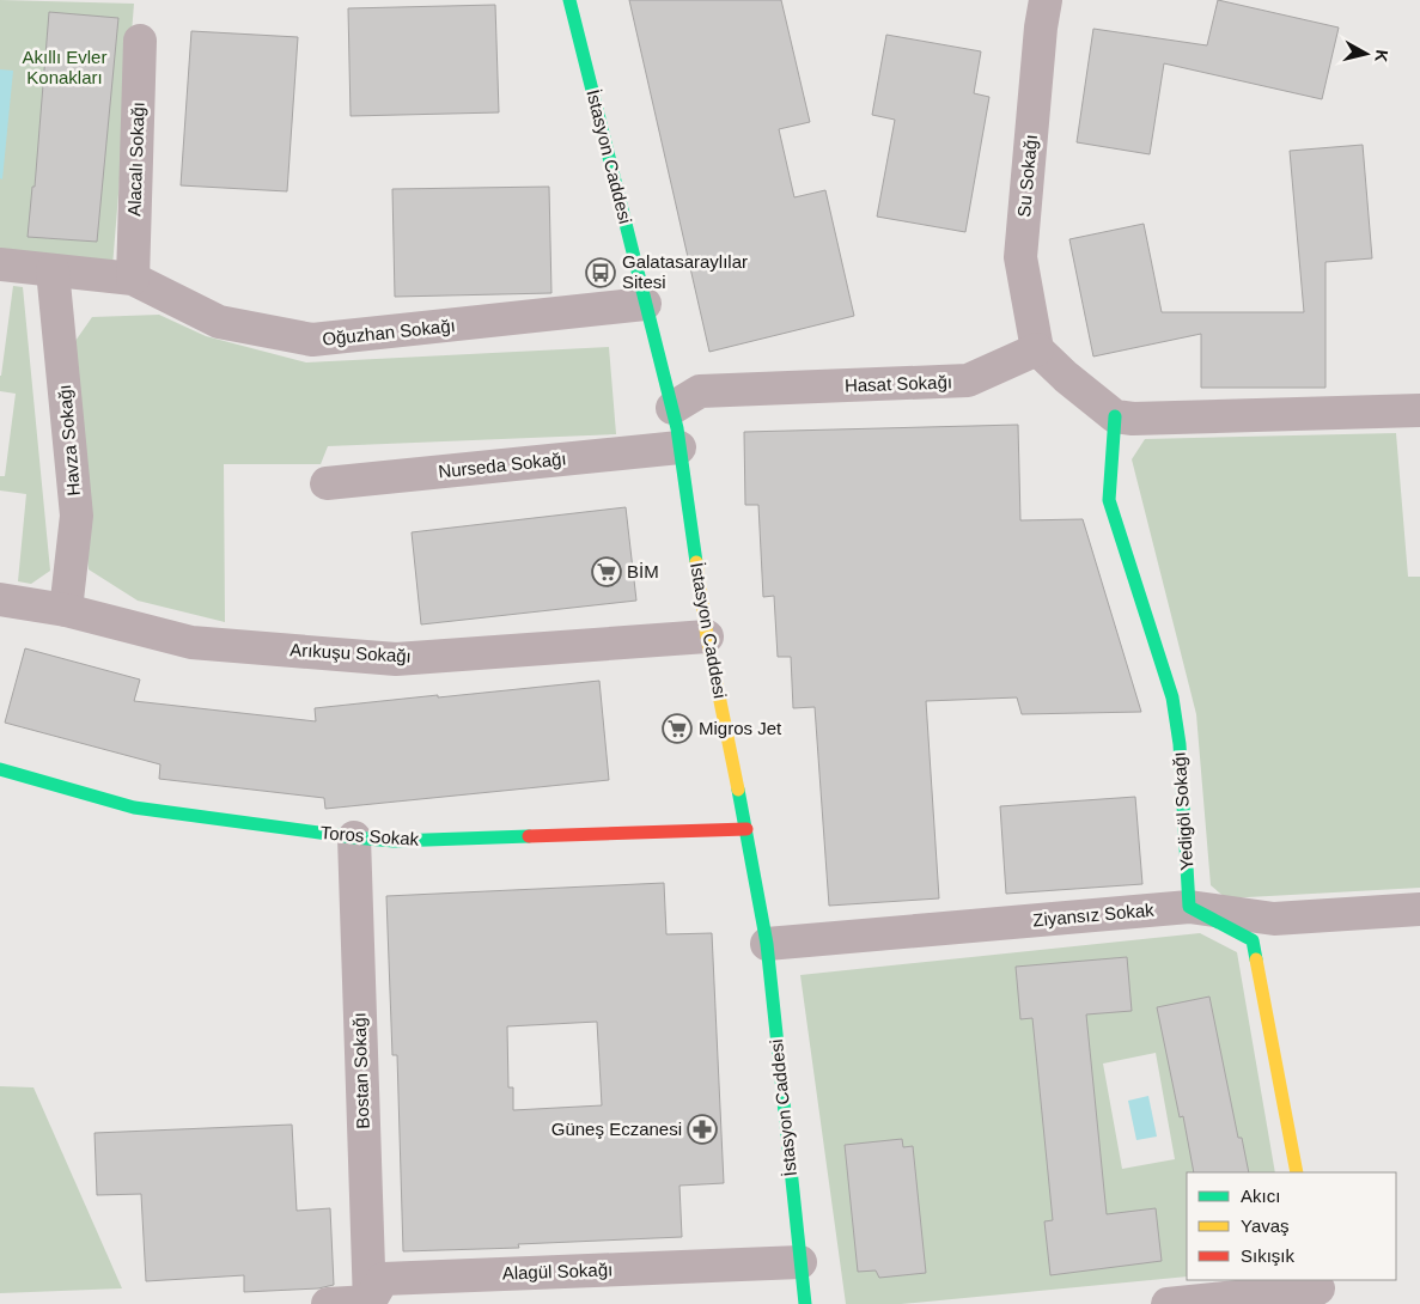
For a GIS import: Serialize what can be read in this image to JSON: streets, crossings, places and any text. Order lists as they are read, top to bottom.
{
  "streets": {
    "street": [
      "İstasyon Caddesi",
      "Alacalı Sokağı",
      "Su Sokağı",
      "Oğuzhan Sokağı",
      "Hasat Sokağı",
      "Havza Sokağı",
      "Nurseda Sokağı",
      "Arıkuşu Sokağı",
      "Yedigöl Sokağı",
      "Toros Sokak",
      "Ziyansız Sokak",
      "Bostan Sokağı",
      "Alagül Sokağı"
    ]
  },
  "crossings": [
    ["İstasyon Caddesi", "Oğuzhan Sokağı"],
    ["İstasyon Caddesi", "Hasat Sokağı"],
    ["İstasyon Caddesi", "Nurseda Sokağı"],
    ["İstasyon Caddesi", "Arıkuşu Sokağı"],
    ["İstasyon Caddesi", "Toros Sokak"],
    ["İstasyon Caddesi", "Ziyansız Sokak"],
    ["İstasyon Caddesi", "Alagül Sokağı"],
    ["Alacalı Sokağı", "Oğuzhan Sokağı"],
    ["Su Sokağı", "Hasat Sokağı"],
    ["Oğuzhan Sokağı", "Havza Sokağı"],
    ["Havza Sokağı", "Arıkuşu Sokağı"],
    ["Yedigöl Sokağı", "Ziyansız Sokak"],
    ["Toros Sokak", "Bostan Sokağı"],
    ["Bostan Sokağı", "Alagül Sokağı"]
  ],
  "parks": ["Akıllı Evler Konakları"],
  "places": {
    "bus stop": ["Galatasaraylılar Sitesi"],
    "supermarket": ["BİM", "Migros Jet"],
    "pharmacy": ["Güneş Eczanesi"]
  },
  "legend": ["Akıcı", "Yavaş", "Sıkışık"],
  "north": "right"
}
